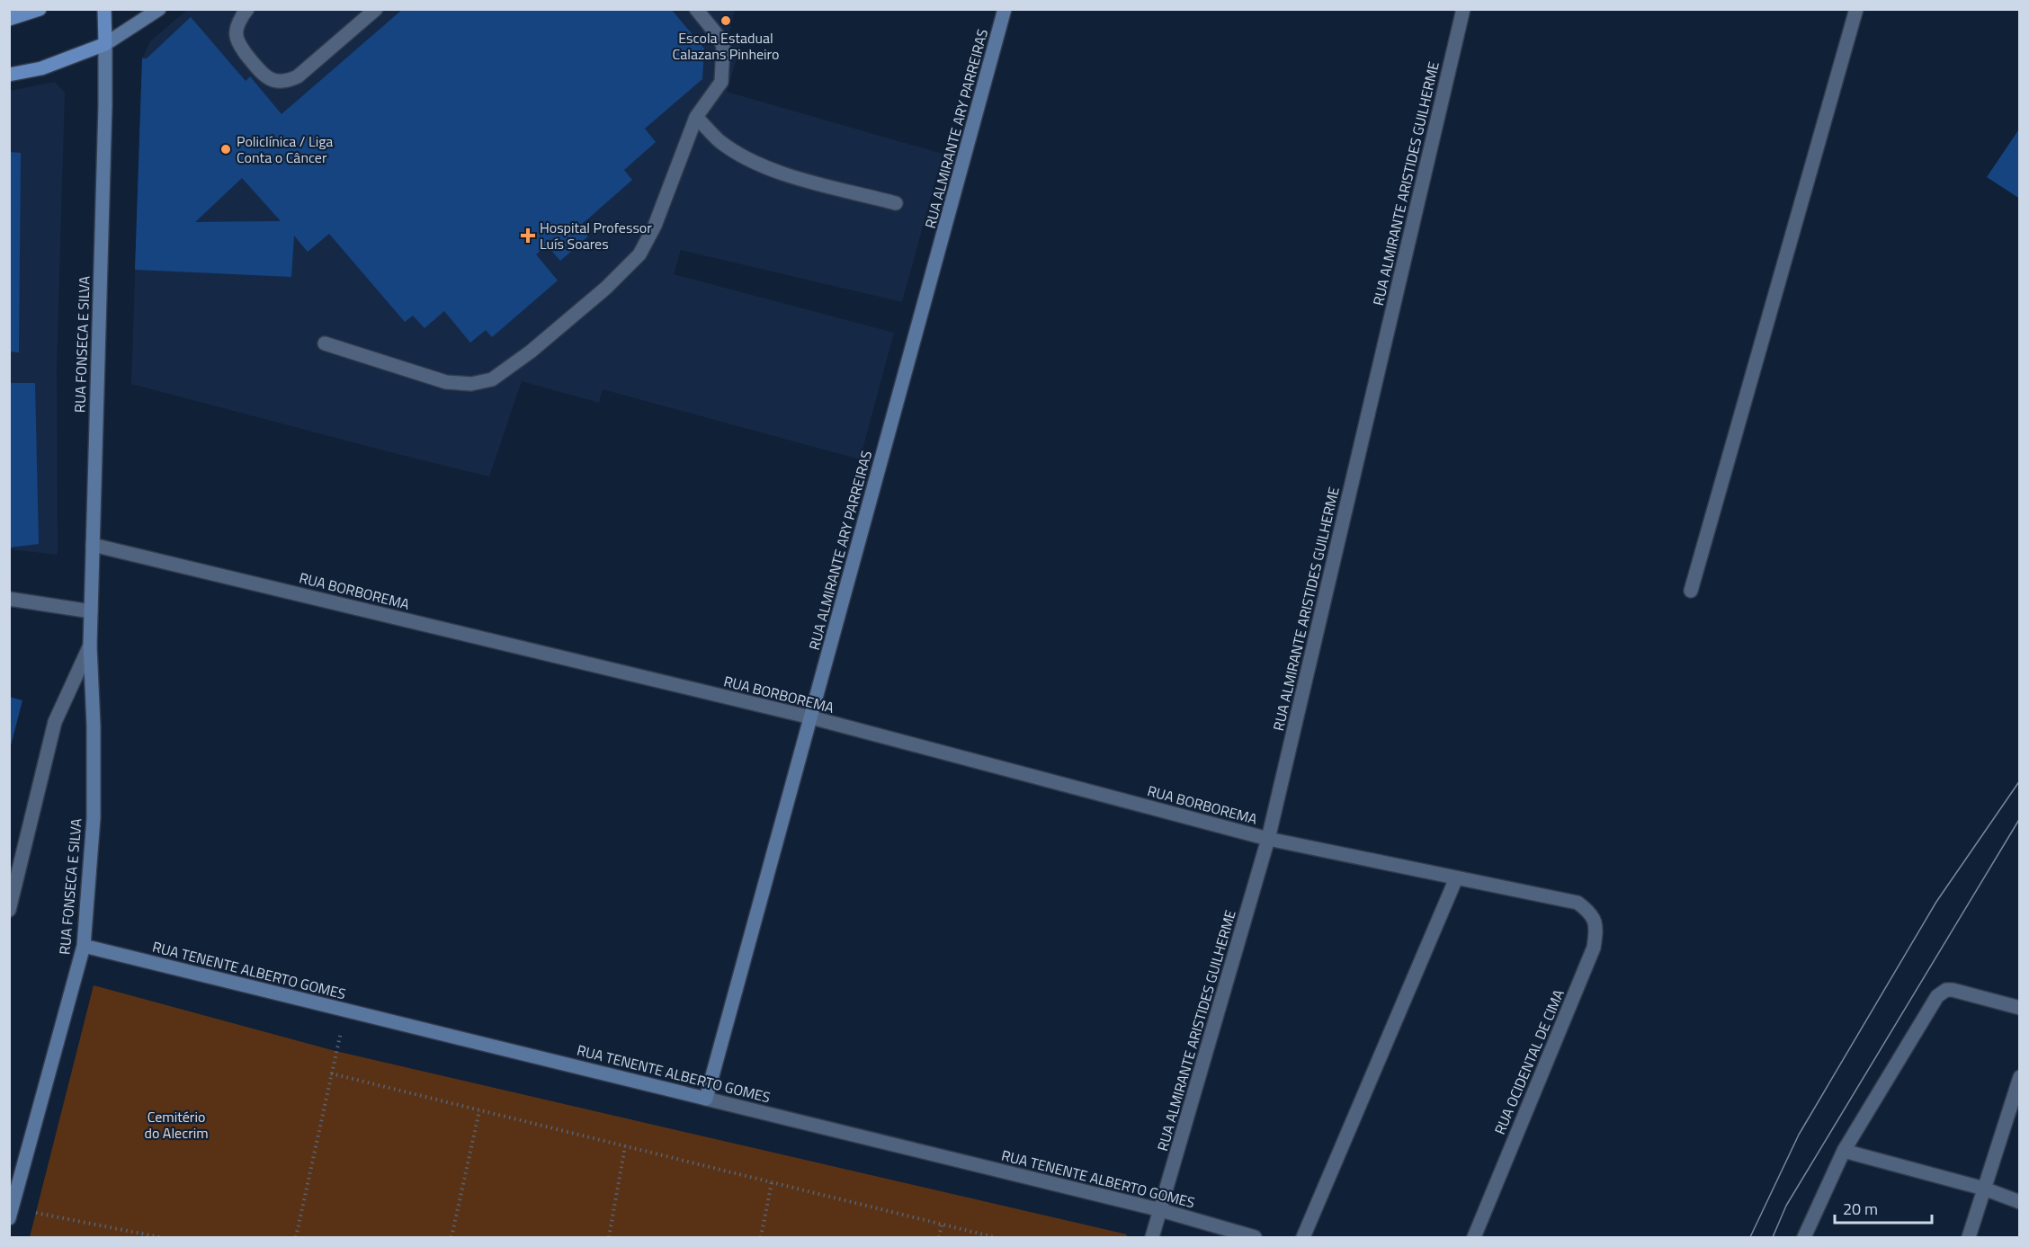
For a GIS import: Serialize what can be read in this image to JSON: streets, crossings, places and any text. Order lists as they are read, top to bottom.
{
  "streets": {
    "main road": ["RUA ALMIRANTE ARY PARREIRAS", "RUA FONSECA E SILVA", "RUA TENENTE ALBERTO GOMES"],
    "street": ["RUA ALMIRANTE ARISTIDES GUILHERME", "RUA BORBOREMA", "RUA OCIDENTAL DE CIMA"]
  },
  "crossings": [
    ["RUA ALMIRANTE ARY PARREIRAS", "RUA BORBOREMA"],
    ["RUA ALMIRANTE ARY PARREIRAS", "RUA TENENTE ALBERTO GOMES"],
    ["RUA ALMIRANTE ARISTIDES GUILHERME", "RUA BORBOREMA"],
    ["RUA ALMIRANTE ARISTIDES GUILHERME", "RUA TENENTE ALBERTO GOMES"],
    ["RUA FONSECA E SILVA", "RUA BORBOREMA"],
    ["RUA FONSECA E SILVA", "RUA TENENTE ALBERTO GOMES"],
    ["RUA BORBOREMA", "RUA OCIDENTAL DE CIMA"]
  ],
  "parks": ["Cemitério do Alecrim"],
  "places": {
    "other": ["Escola Estadual Calazans Pinheiro", "Policlínica / Liga Conta o Câncer"],
    "health": ["Hospital Professor Luís Soares"]
  },
  "scale_bar": "20 m"
}
